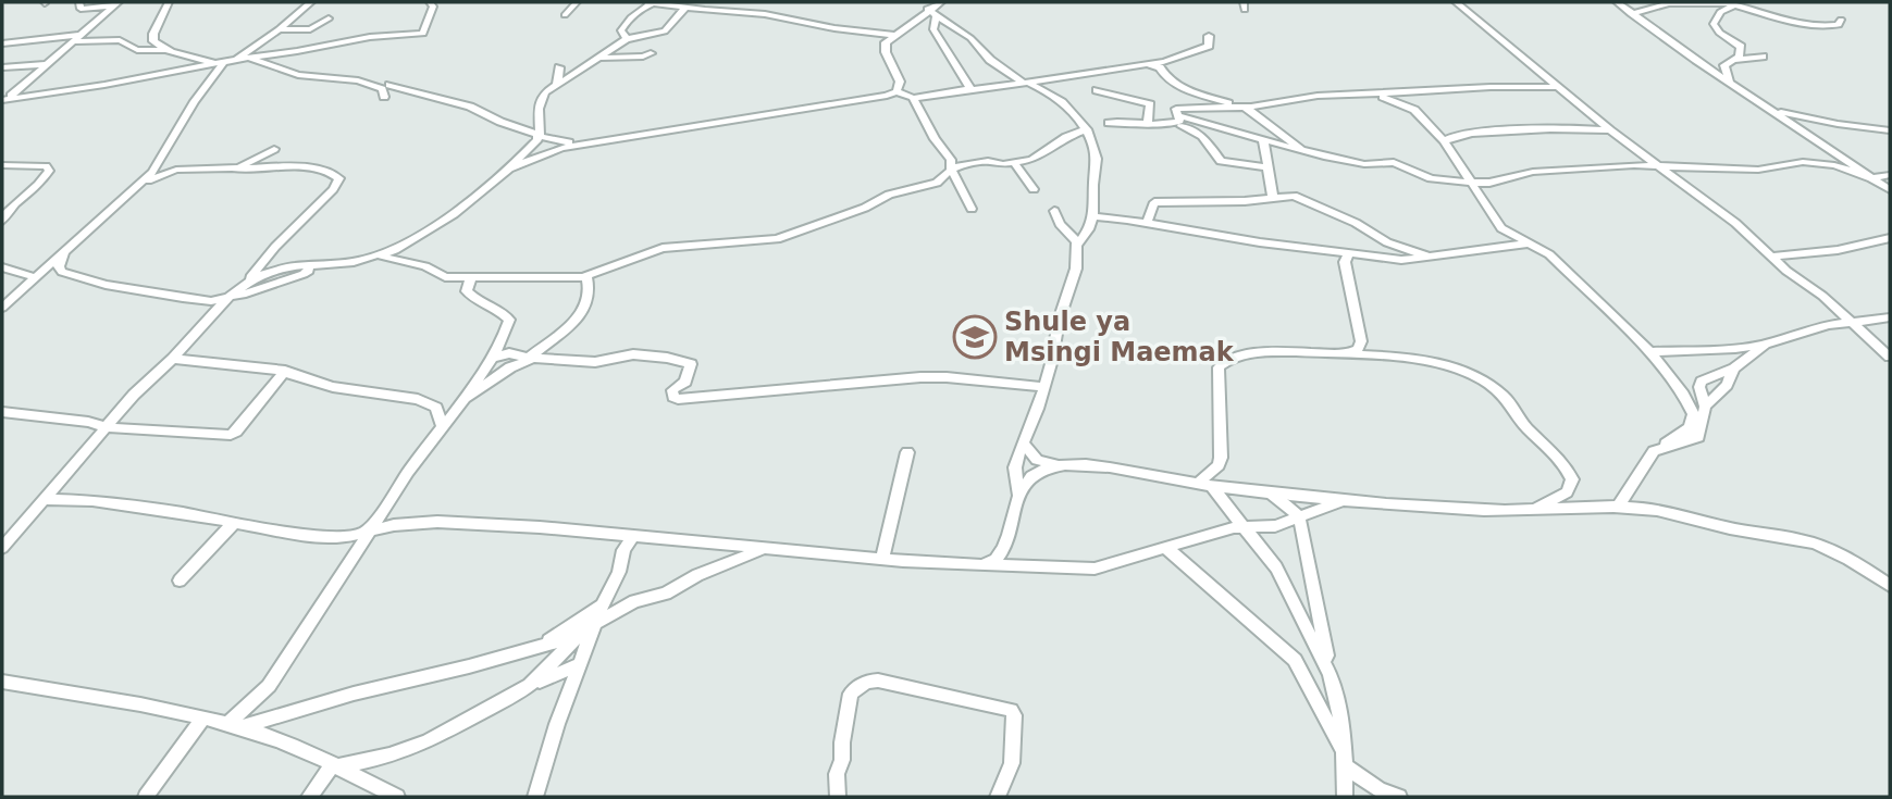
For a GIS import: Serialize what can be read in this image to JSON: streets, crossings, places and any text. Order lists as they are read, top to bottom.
{
  "places": {
    "school or university": ["Shule ya Msingi Maemak"]
  }
}
